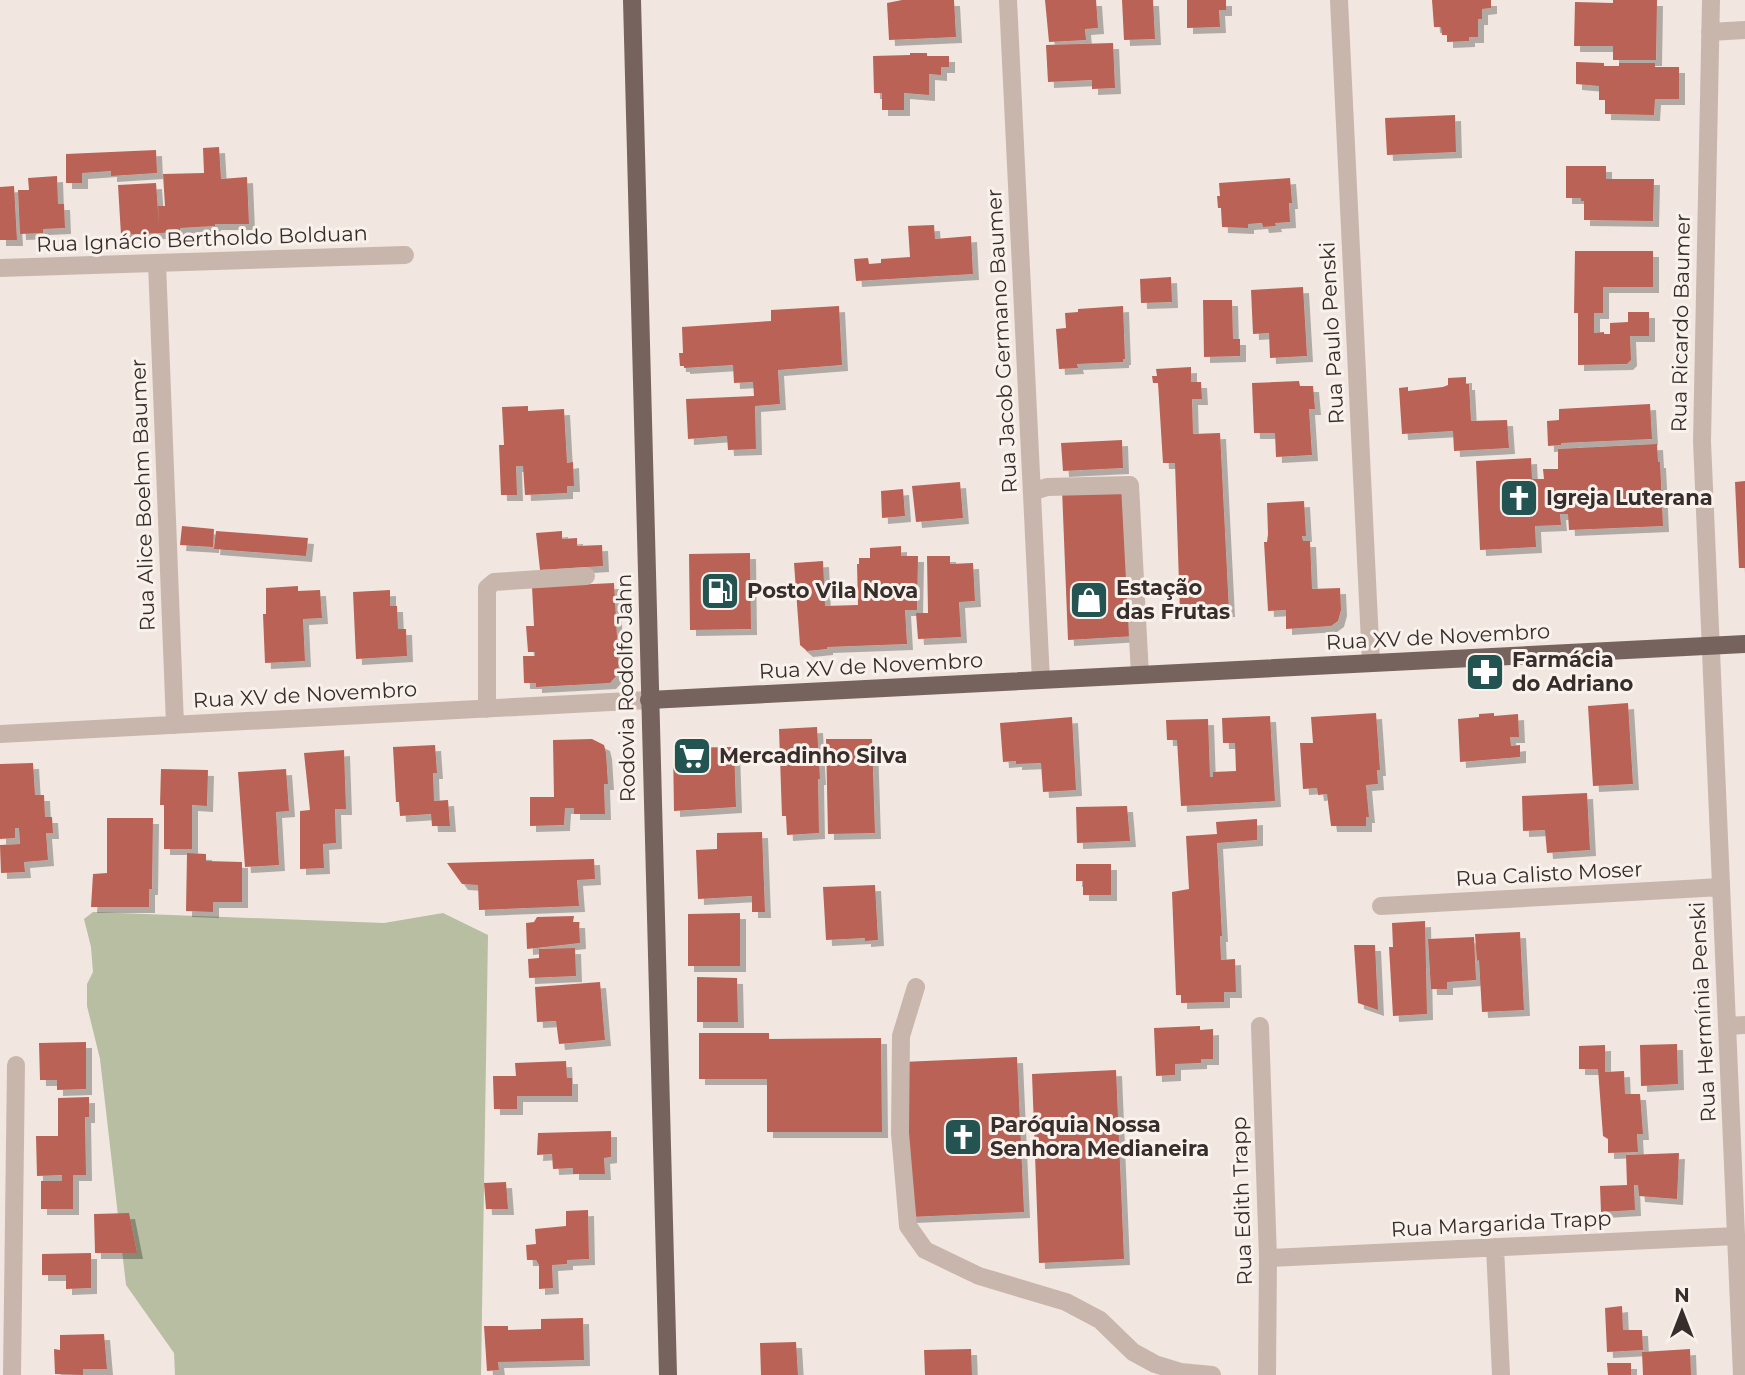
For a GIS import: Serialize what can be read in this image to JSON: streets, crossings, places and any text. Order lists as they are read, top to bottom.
{
  "streets": {
    "main road": ["Rua XV de Novembro", "Rodovia Rodolfo Jahn"],
    "street": [
      "Rua Ignácio Bertholdo Bolduan",
      "Rua Ricardo Baumer",
      "Rua Paulo Penski",
      "Rua Jacob Germano Baumer",
      "Rua Alice Boehm Baumer",
      "Rua Calisto Moser",
      "Rua Hermínia Penski",
      "Rua Edith Trapp",
      "Rua Margarida Trapp"
    ]
  },
  "crossings": [
    ["Rua Ignácio Bertholdo Bolduan", "Rua Alice Boehm Baumer"],
    ["Rua Ricardo Baumer", "Rua XV de Novembro"],
    ["Rua Ricardo Baumer", "Rua Hermínia Penski"],
    ["Rua Paulo Penski", "Rua XV de Novembro"],
    ["Rua Jacob Germano Baumer", "Rua XV de Novembro"],
    ["Rua Alice Boehm Baumer", "Rua XV de Novembro"],
    ["Rua XV de Novembro", "Rodovia Rodolfo Jahn"],
    ["Rua XV de Novembro", "Rua Hermínia Penski"],
    ["Rua Calisto Moser", "Rua Hermínia Penski"],
    ["Rua Hermínia Penski", "Rua Margarida Trapp"],
    ["Rua Edith Trapp", "Rua Margarida Trapp"]
  ],
  "places": {
    "church": ["Igreja Luterana", "Paróquia Nossa Senhora Medianeira"],
    "fuel station": ["Posto Vila Nova"],
    "shop": ["Estação das Frutas"],
    "pharmacy": ["Farmácia do Adriano"],
    "supermarket": ["Mercadinho Silva"]
  },
  "north": "top"
}
